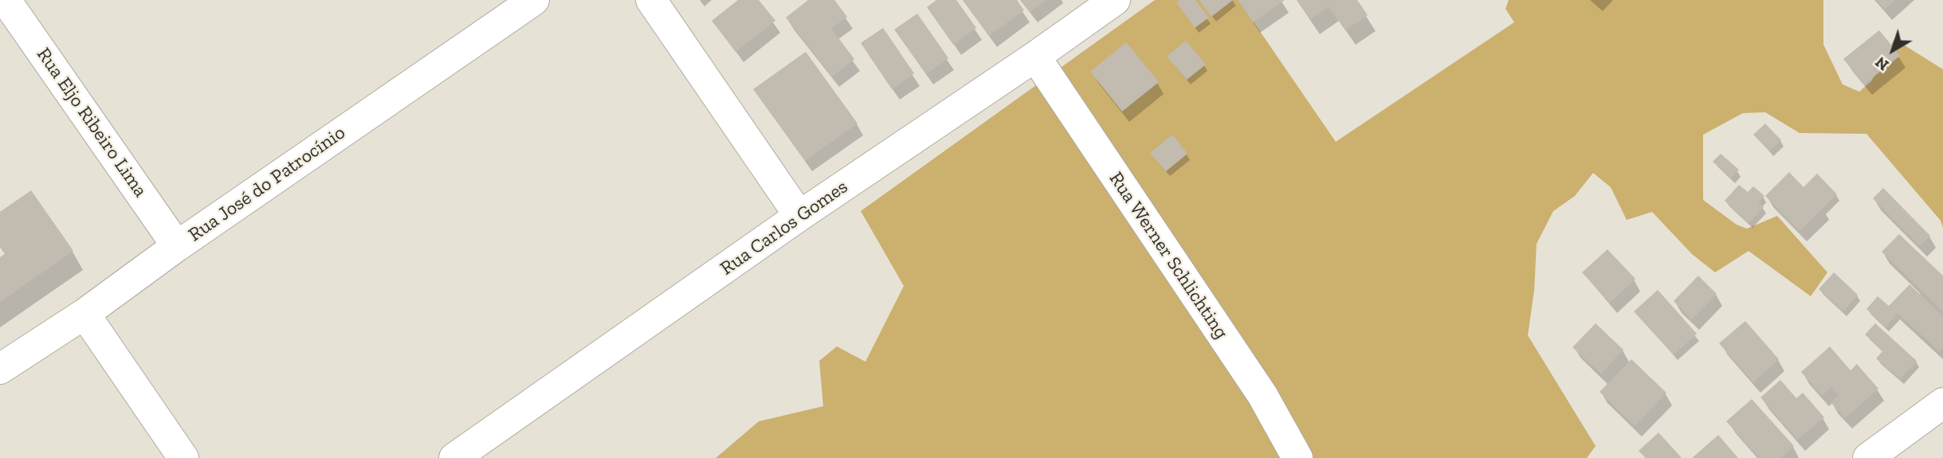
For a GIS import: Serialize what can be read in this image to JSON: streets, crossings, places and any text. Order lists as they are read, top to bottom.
{
  "streets": {
    "street": [
      "Rua Eljo Ribeiro Lima",
      "Rua José do Patrocínio",
      "Rua Carlos Gomes",
      "Rua Werner Schlichting"
    ]
  },
  "crossings": [
    ["Rua Eljo Ribeiro Lima", "Rua José do Patrocínio"],
    ["Rua Carlos Gomes", "Rua Werner Schlichting"]
  ],
  "north": "bottom left"
}
